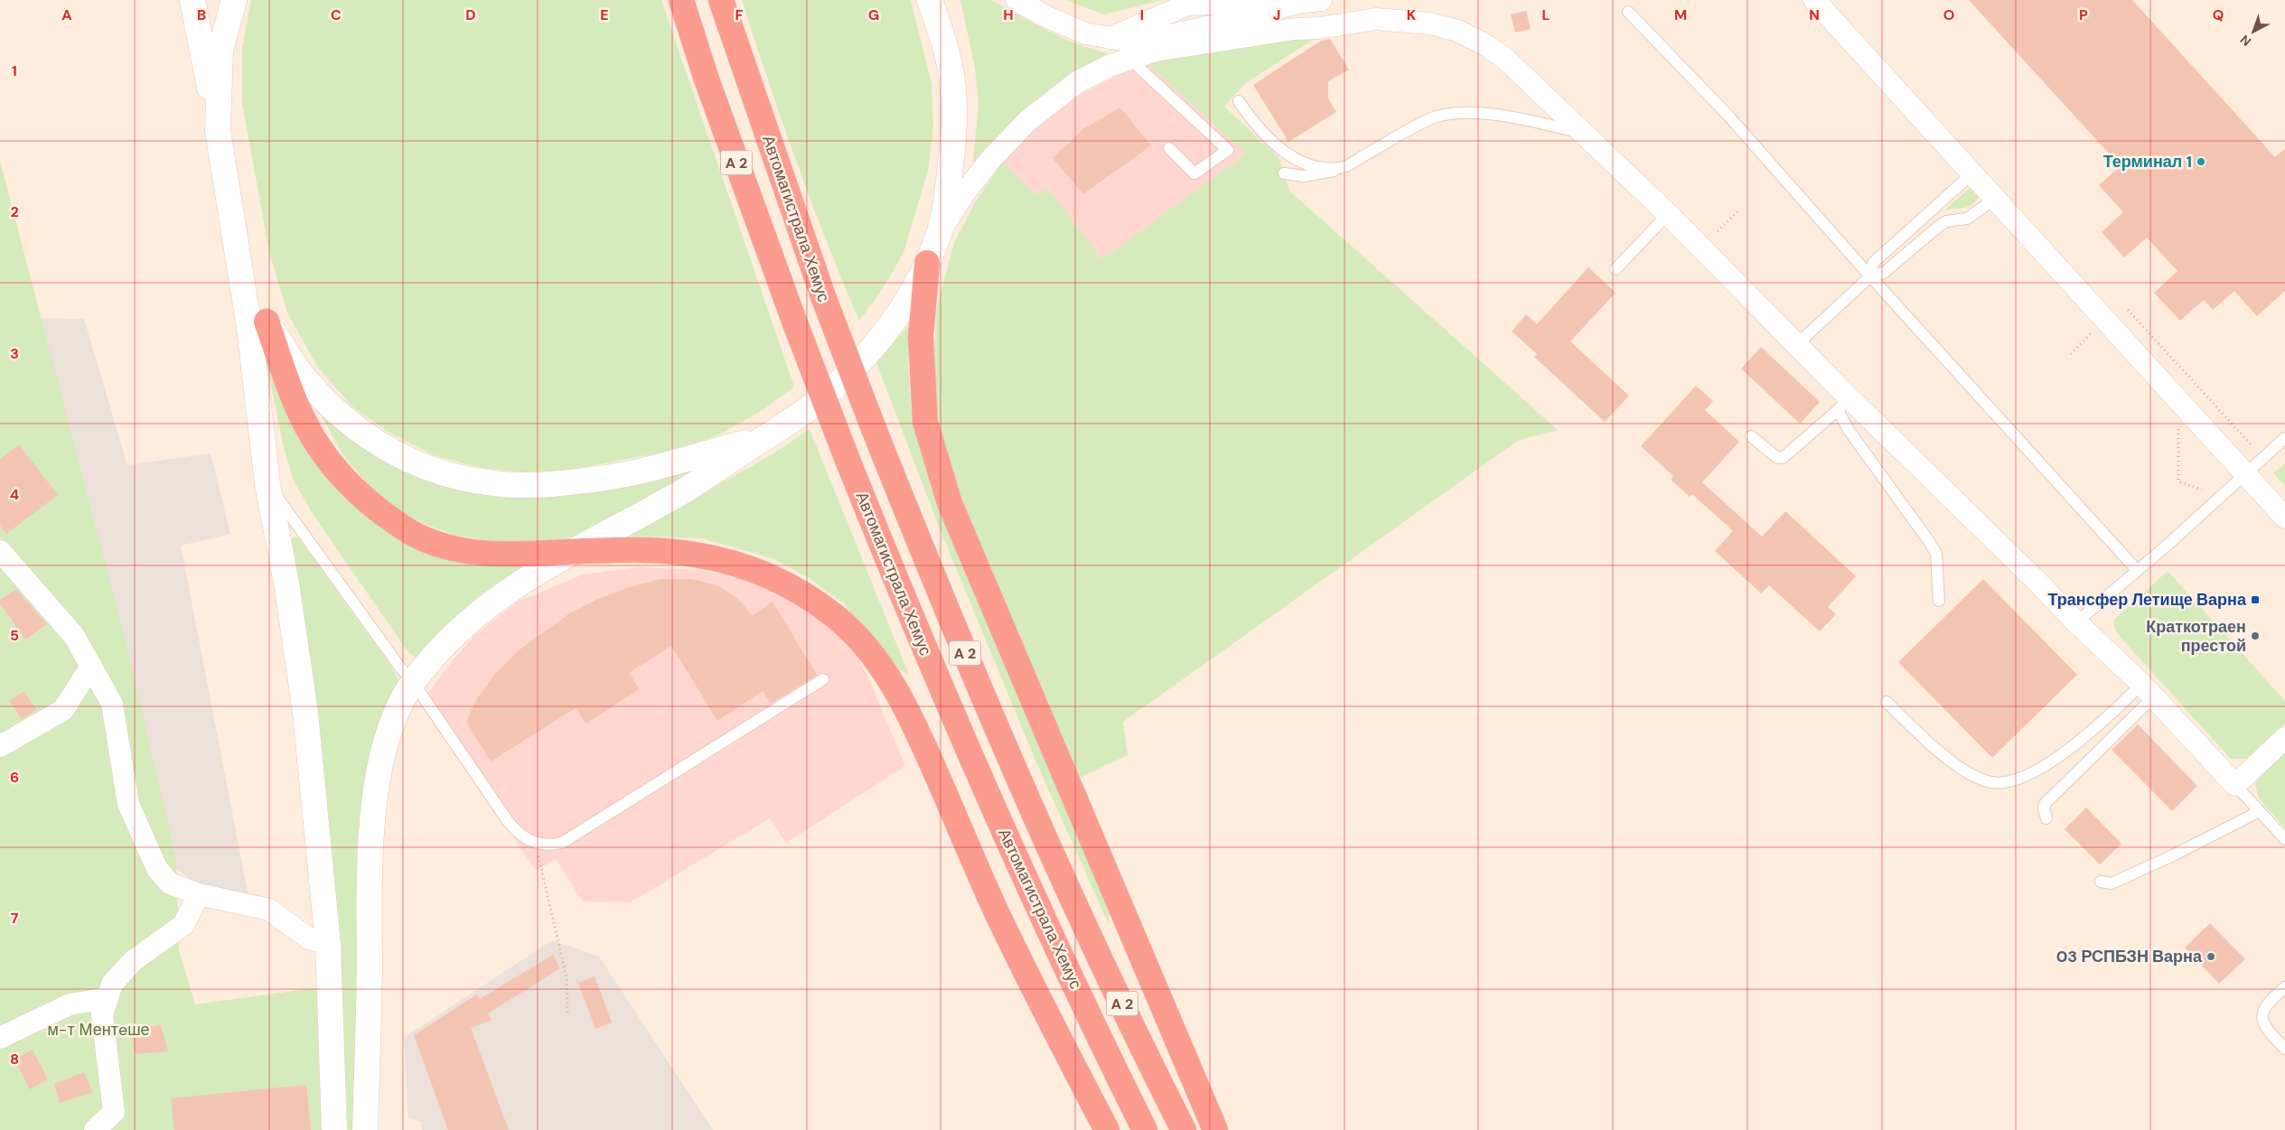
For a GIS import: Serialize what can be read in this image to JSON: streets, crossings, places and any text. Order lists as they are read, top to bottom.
{
  "streets": {
    "highway": ["A 2", "Автомагистрала Хемус"]
  },
  "parks": ["м-т Ментeше"],
  "places": {
    "other": ["Терминал 1", "Краткотраен престой", "03 РСПБЗН Варна"],
    "transit": ["Трансфер Летище Варна"]
  },
  "north": "bottom left",
  "grid": {
    "columns": [
      "A",
      "B",
      "C",
      "D",
      "E",
      "F",
      "G",
      "H",
      "I",
      "J",
      "K",
      "L",
      "M",
      "N",
      "O",
      "P",
      "Q"
    ],
    "rows": [
      "1",
      "2",
      "3",
      "4",
      "5",
      "6",
      "7",
      "8"
    ]
  }
}
